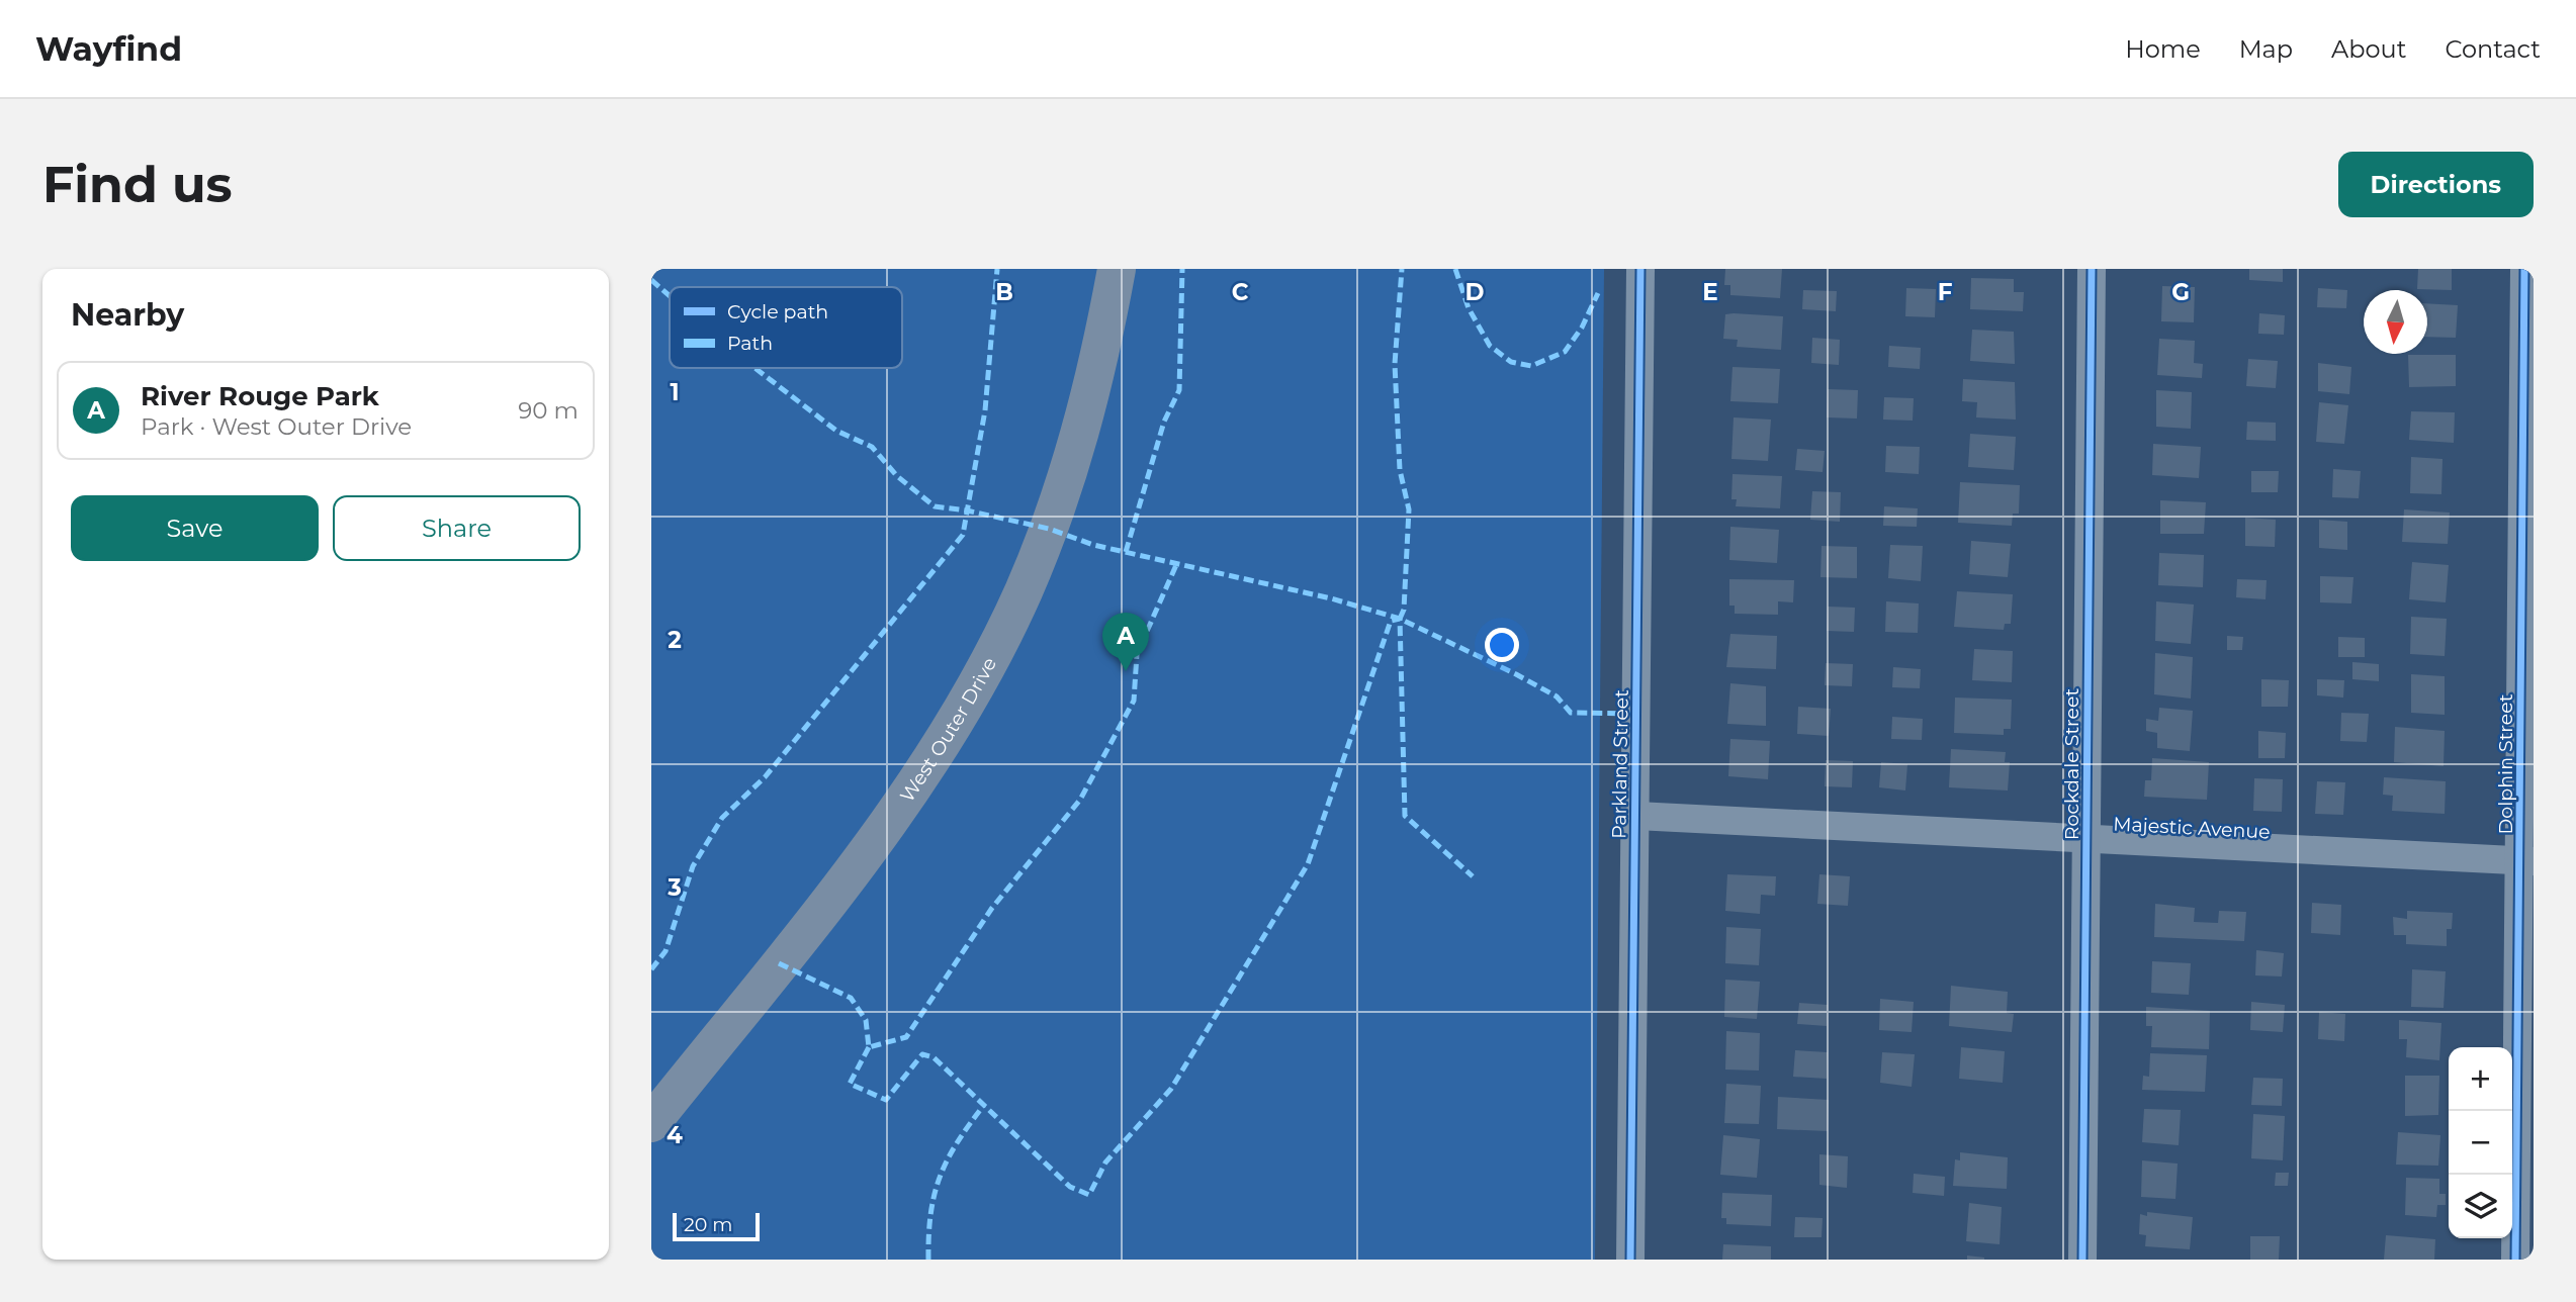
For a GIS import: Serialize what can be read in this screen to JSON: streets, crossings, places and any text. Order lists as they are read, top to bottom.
{
  "streets": {
    "main road": ["West Outer Drive"],
    "street": [
      "Parkland Street",
      "Rockdale Street",
      "Dolphin Street",
      "Majestic Avenue"
    ]
  },
  "crossings": [
    ["Parkland Street", "Majestic Avenue"],
    ["Rockdale Street", "Majestic Avenue"],
    ["Dolphin Street", "Majestic Avenue"]
  ],
  "legend": ["Cycle path", "Path"],
  "scale_bar": "20 m",
  "north": "bottom",
  "page": {
    "header": "Wayfind",
    "nav": [
      "Home",
      "Map",
      "About",
      "Contact"
    ],
    "buttons": [
      "Directions",
      ["Save", "Share"]
    ],
    "title": "Find us",
    "heading": "Nearby",
    "list": [
      {
        "mark": "A",
        "name": "River Rouge Park",
        "note": "Park · West Outer Drive",
        "value": "90 m"
      }
    ],
    "pins": "A",
    "map_buttons": ["+", "−"],
    "scale": "20 m"
  },
  "grid": {
    "columns": [
      "B",
      "C",
      "D",
      "E",
      "F",
      "G"
    ],
    "rows": [
      "1",
      "2",
      "3",
      "4"
    ]
  }
}
